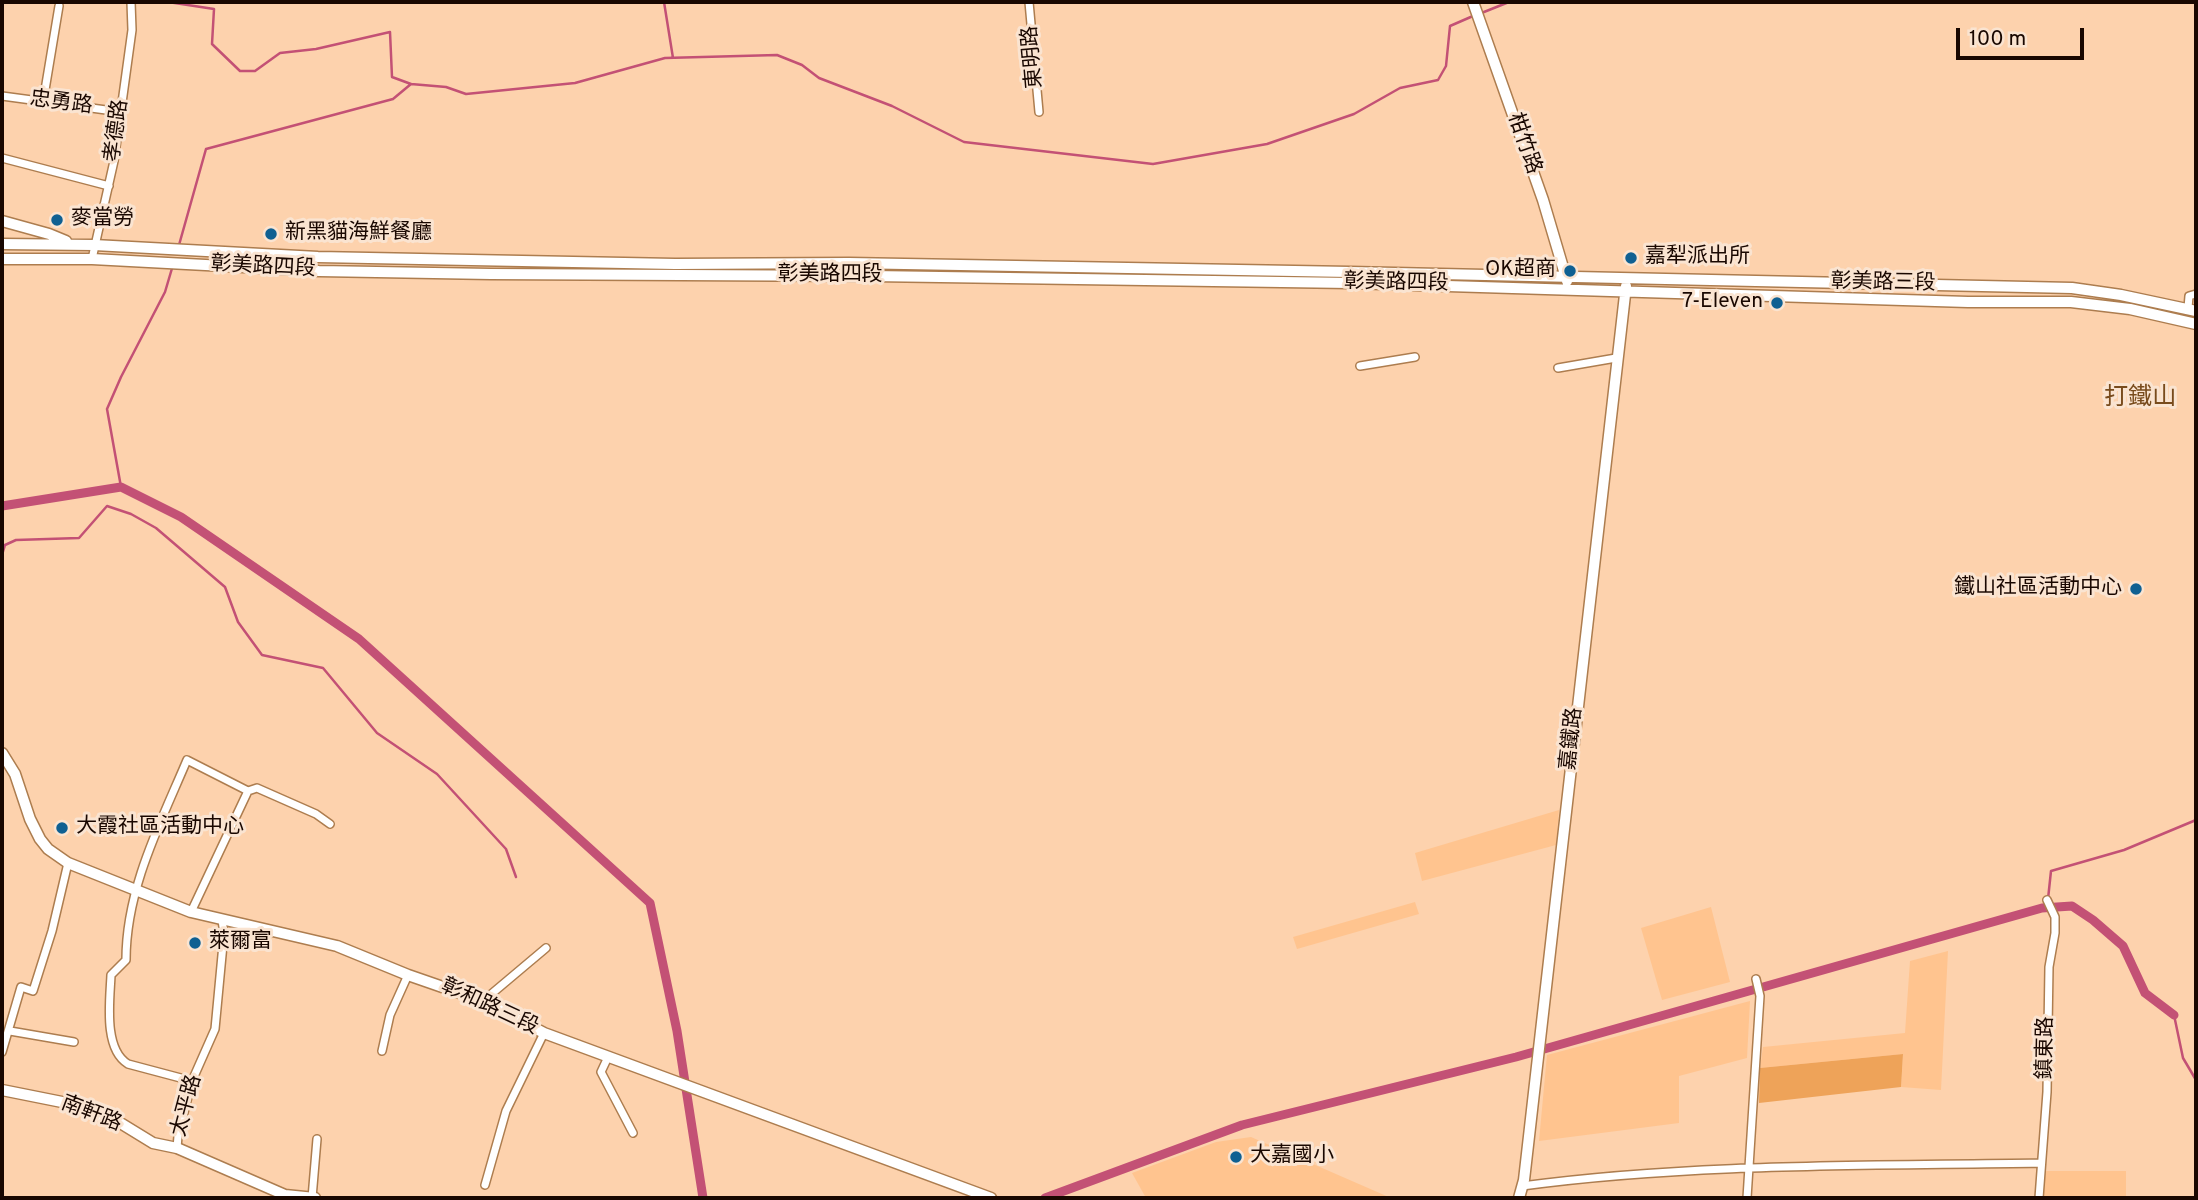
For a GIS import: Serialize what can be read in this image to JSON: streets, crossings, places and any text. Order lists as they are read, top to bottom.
{
  "streets": {
    "main road": [
      "柑竹路",
      "彰美路四段",
      "彰美路三段",
      "嘉鐵路",
      "彰和路三段",
      "太平路",
      "南軒路"
    ],
    "street": [
      "東明路",
      "忠勇路",
      "孝德路",
      "鎮東路"
    ]
  },
  "crossings": [
    ["忠勇路", "孝德路"],
    ["孝德路", "彰美路四段"],
    ["柑竹路", "彰美路四段"],
    ["柑竹路", "彰美路三段"],
    ["彰美路四段", "彰美路三段"],
    ["彰美路三段", "嘉鐵路"],
    ["彰和路三段", "太平路"],
    ["太平路", "南軒路"]
  ],
  "districts": ["打鐵山"],
  "places": [
    "麥當勞",
    "新黑貓海鮮餐廳",
    "嘉犁派出所",
    "OK超商",
    "7-Eleven",
    "鐵山社區活動中心",
    "大霞社區活動中心",
    "萊爾富",
    "大嘉國小"
  ],
  "scale_bar": "100 m"
}
